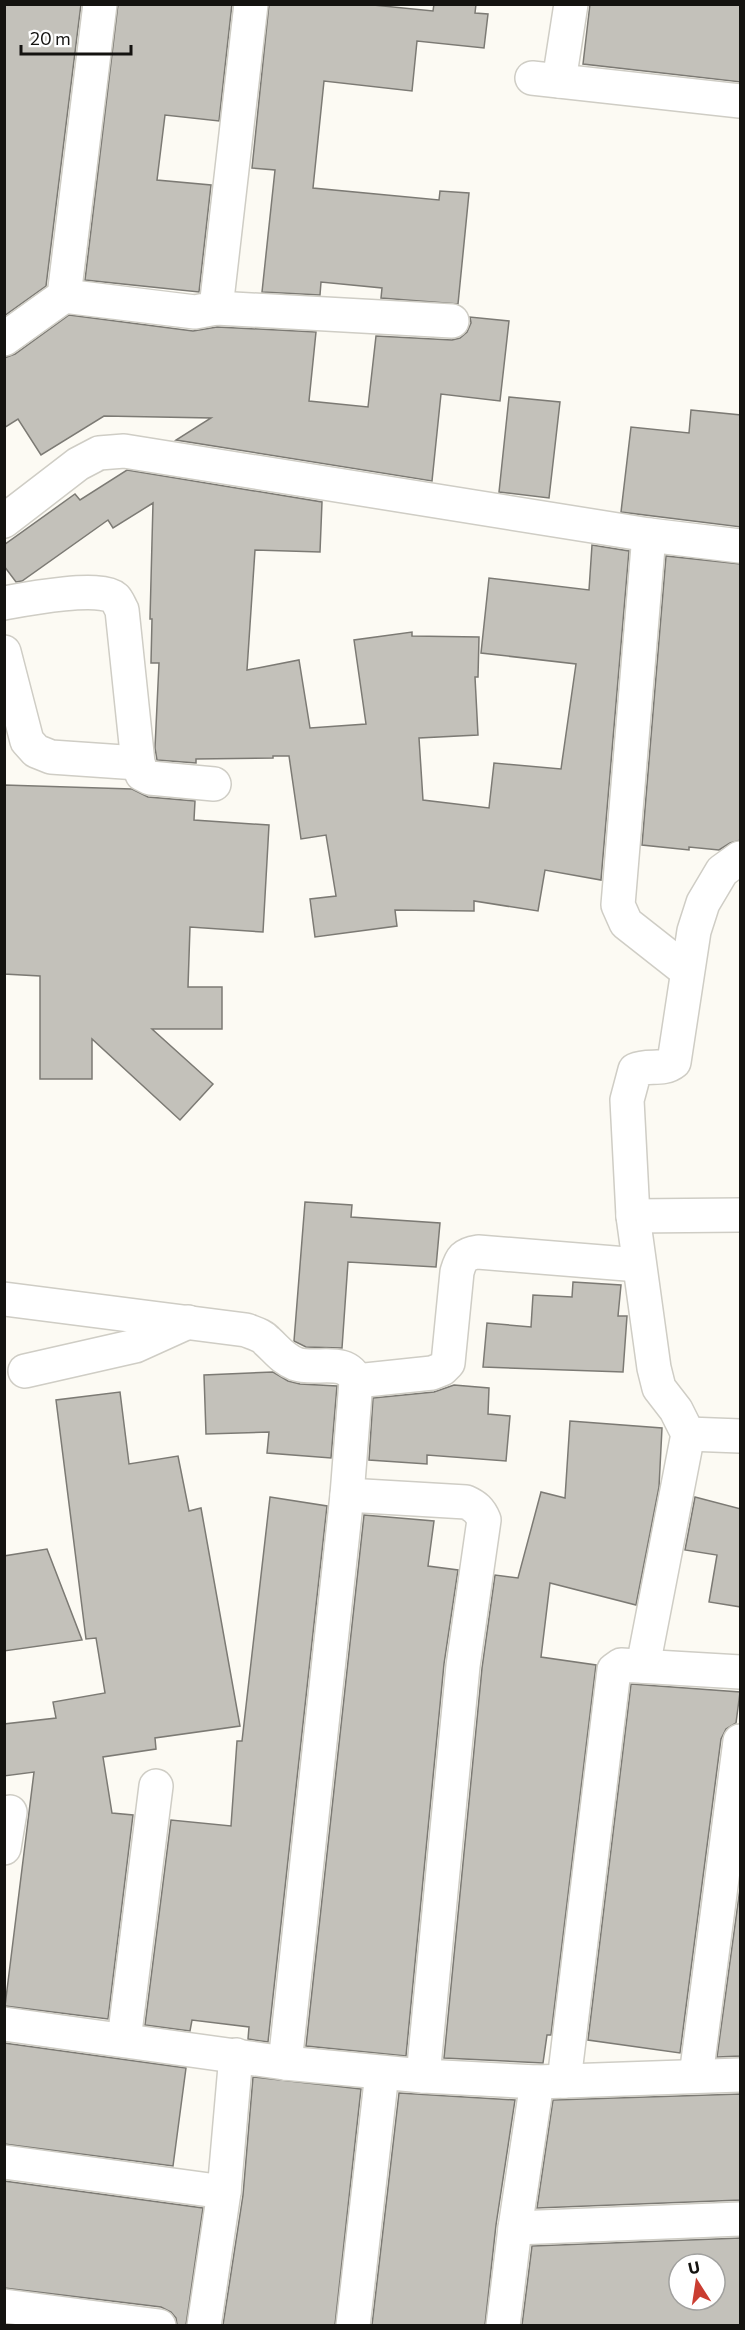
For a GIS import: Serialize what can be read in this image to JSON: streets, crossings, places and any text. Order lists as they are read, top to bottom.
{
  "scale_bar": "20 m",
  "north": "top"
}
